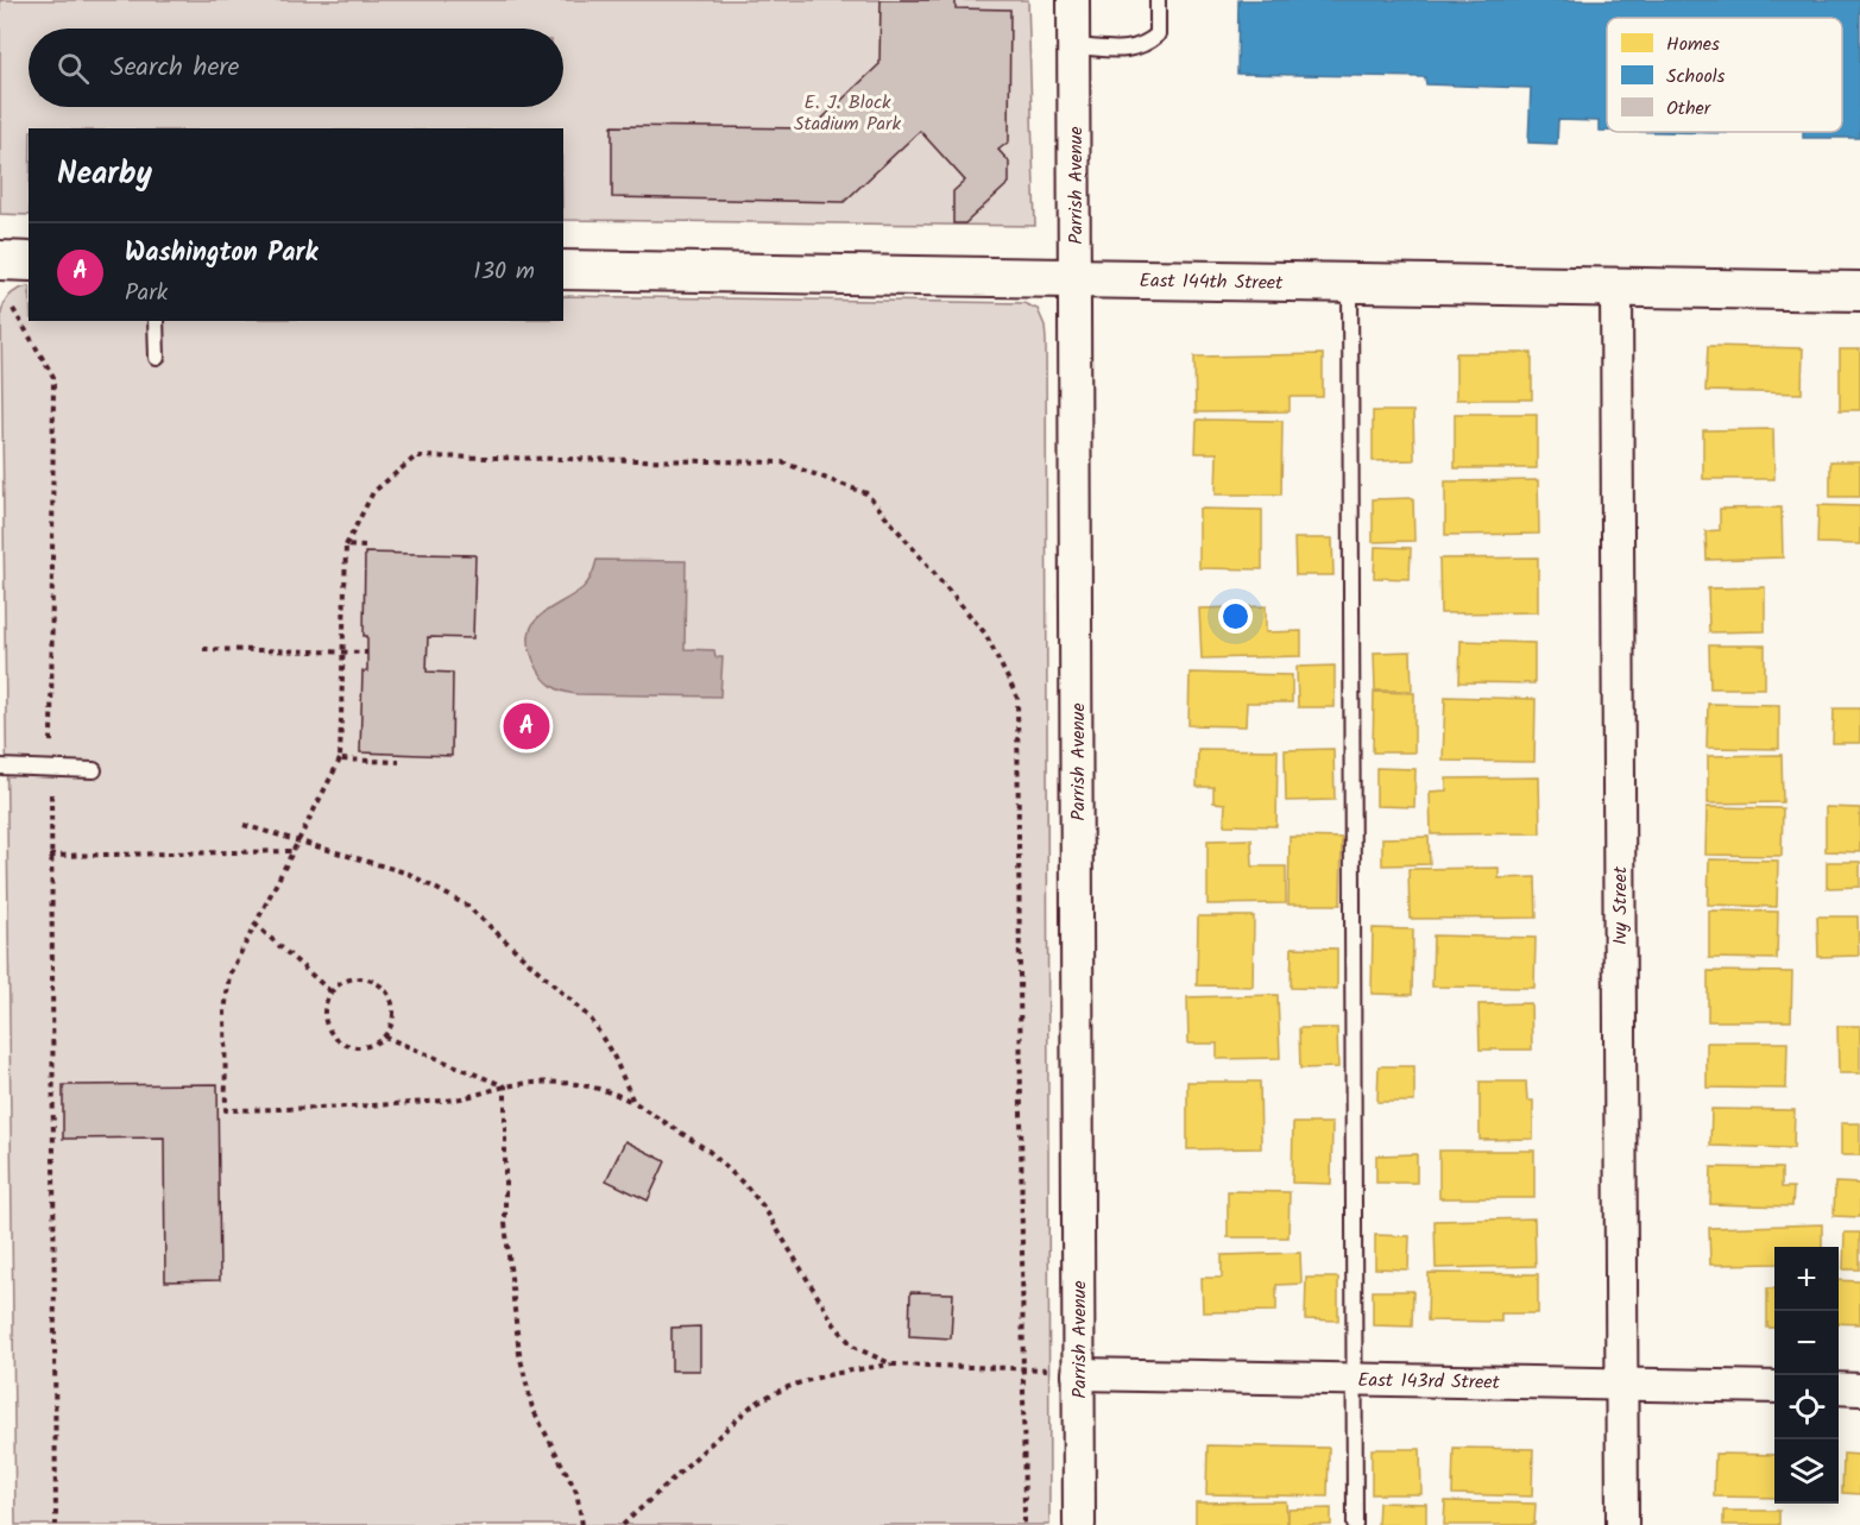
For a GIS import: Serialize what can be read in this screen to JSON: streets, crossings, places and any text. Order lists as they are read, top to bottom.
{
  "streets": {
    "street": [
      "Parrish Avenue",
      "East 144th Street",
      "Ivy Street",
      "East 143rd Street"
    ]
  },
  "crossings": [
    ["Parrish Avenue", "East 144th Street"],
    ["Parrish Avenue", "East 143rd Street"],
    ["East 144th Street", "Ivy Street"],
    ["Ivy Street", "East 143rd Street"]
  ],
  "parks": ["E. J. Block Stadium Park"],
  "legend": ["Homes", "Schools", "Other"],
  "page": {
    "search": "Search here",
    "heading": "Nearby",
    "list": [
      {
        "mark": "A",
        "name": "Washington Park",
        "note": "Park",
        "value": "130 m"
      }
    ],
    "pins": "A",
    "map_buttons": ["+", "−"]
  }
}
